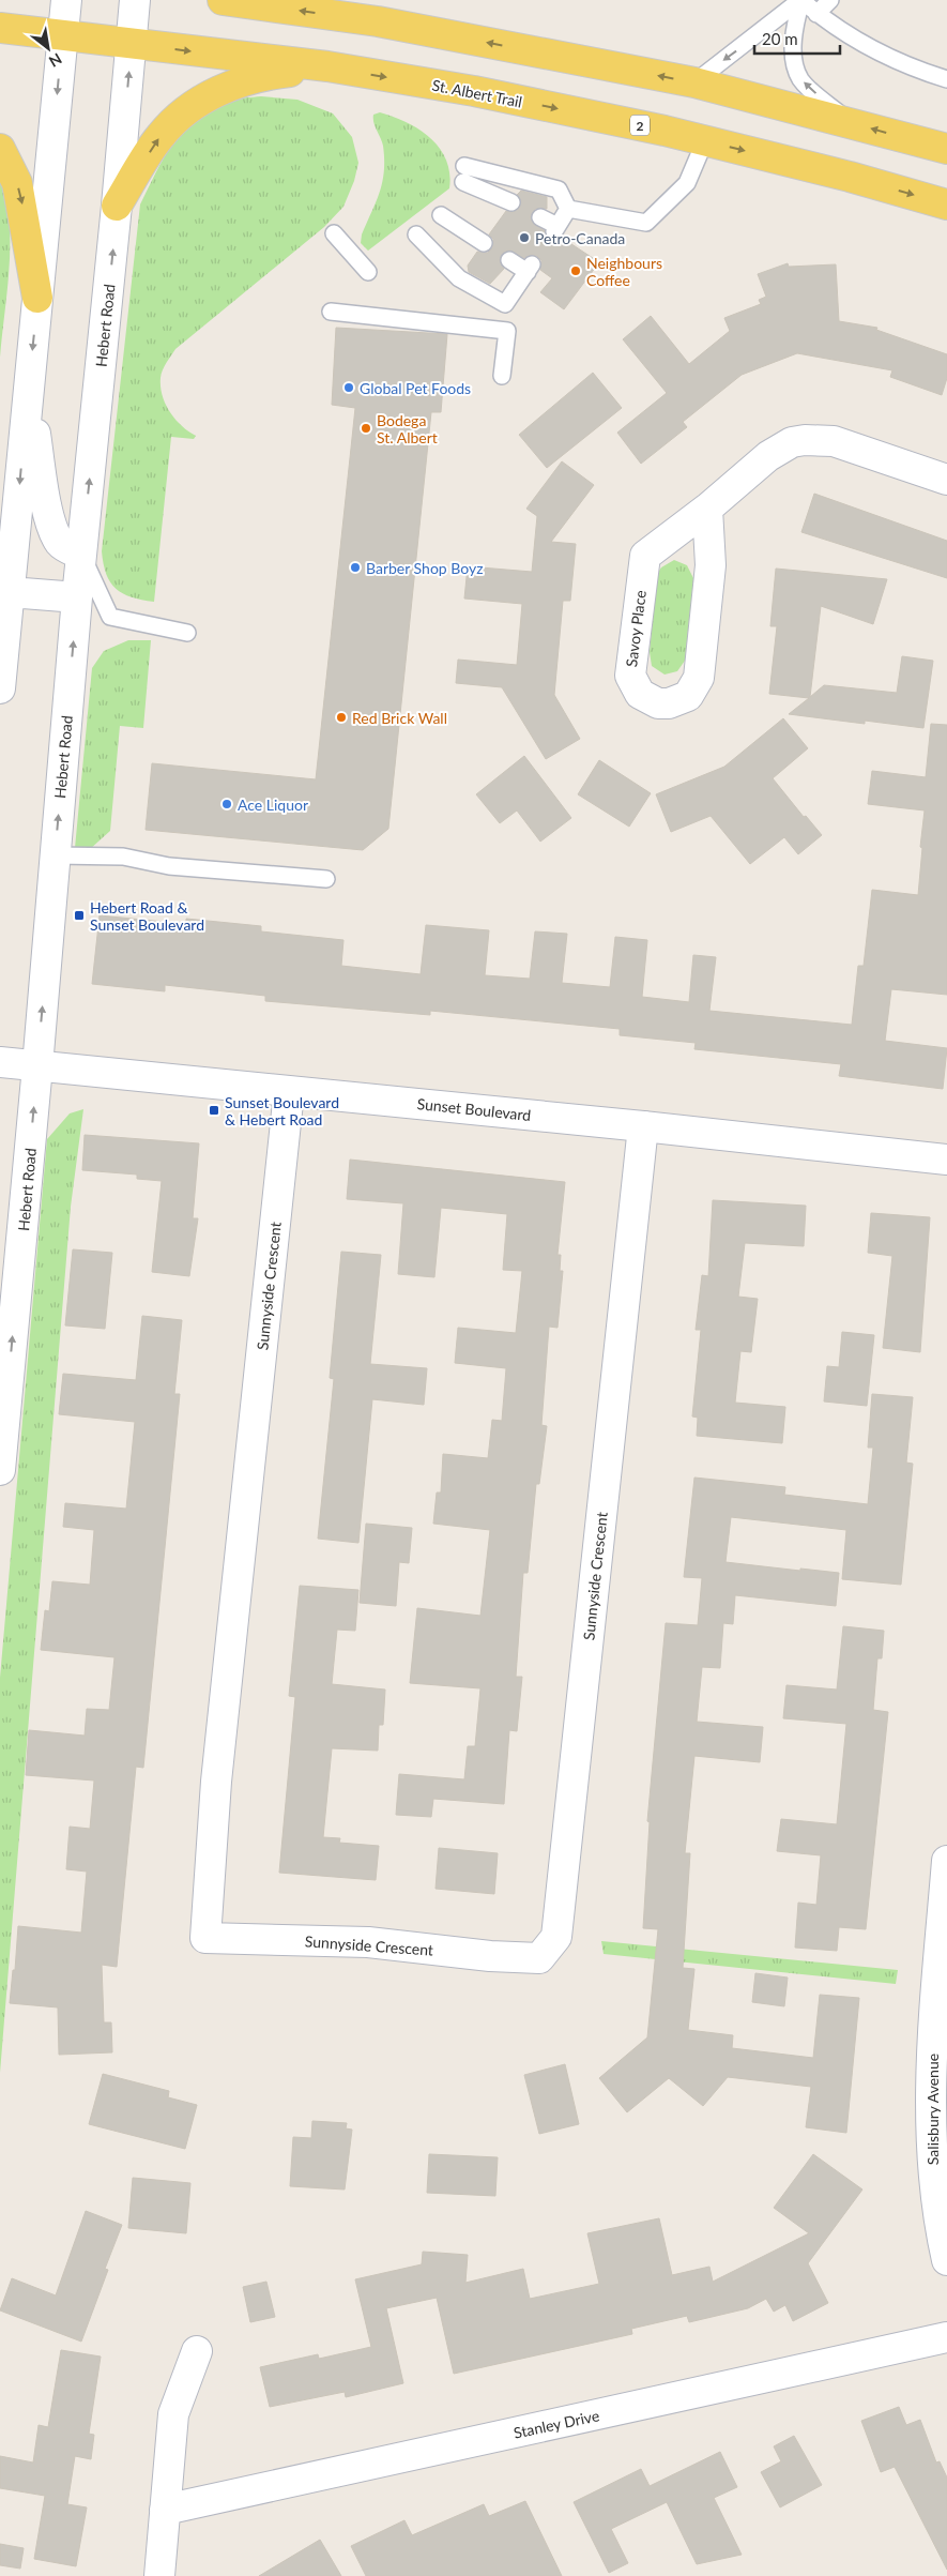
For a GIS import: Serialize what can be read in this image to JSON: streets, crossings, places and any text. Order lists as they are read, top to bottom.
{
  "streets": {
    "main road": ["St. Albert Trail", "2"],
    "street": [
      "Hebert Road",
      "Savoy Place",
      "Sunset Boulevard",
      "Sunnyside Crescent",
      "Salisbury Avenue",
      "Stanley Drive"
    ]
  },
  "crossings": [
    ["St. Albert Trail", "Hebert Road"],
    ["Hebert Road", "Sunset Boulevard"],
    ["Sunset Boulevard", "Sunnyside Crescent"]
  ],
  "places": {
    "other": [
      "Petro-Canada",
      "Neighbours Coffee",
      "Global Pet Foods",
      "Bodega St. Albert",
      "Barber Shop Boyz",
      "Red Brick Wall",
      "Ace Liquor"
    ],
    "transit": ["Hebert Road & Sunset Boulevard", "Sunset Boulevard & Hebert Road"]
  },
  "scale_bar": "20 m",
  "north": "bottom right"
}
